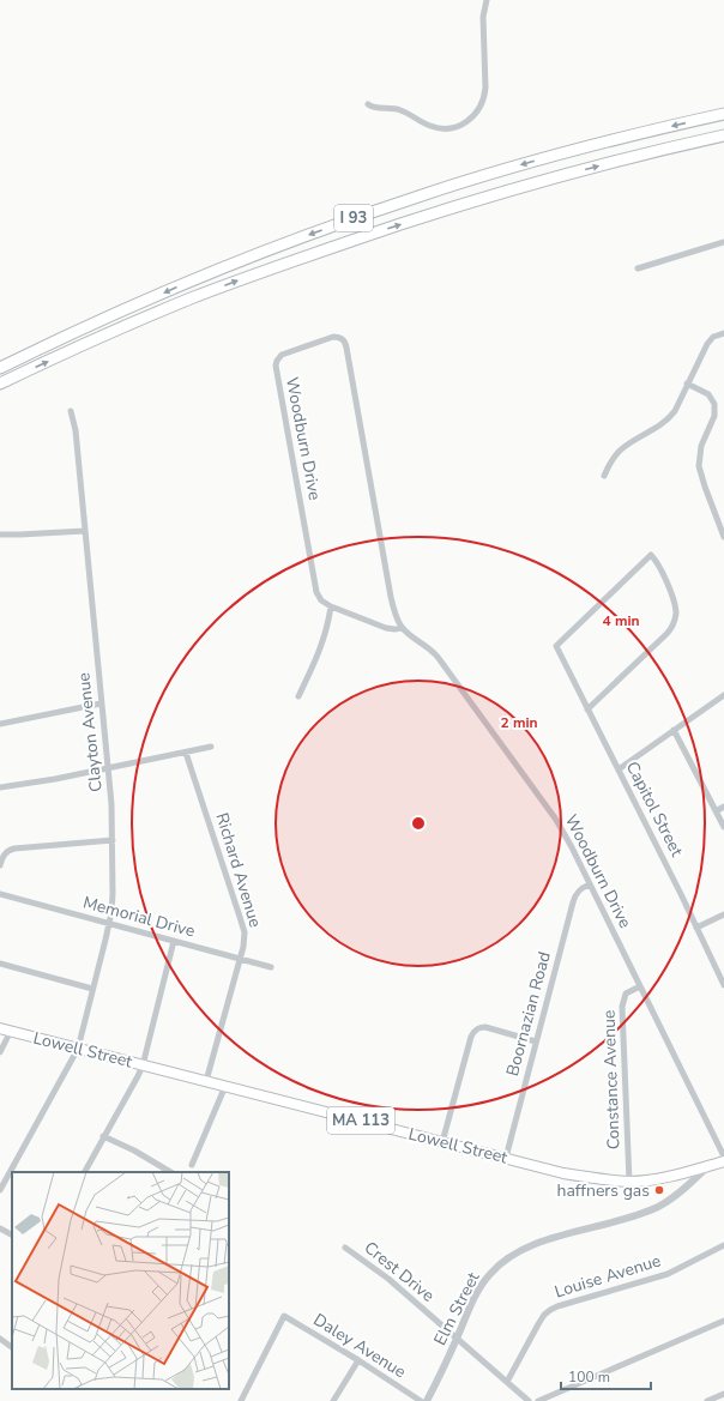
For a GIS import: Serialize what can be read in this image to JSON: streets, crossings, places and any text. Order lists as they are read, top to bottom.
{
  "streets": {
    "highway": ["I 93"],
    "main road": ["Lowell Street", "MA 113"],
    "street": [
      "Woodburn Drive",
      "Clayton Avenue",
      "Capitol Street",
      "Richard Avenue",
      "Memorial Drive",
      "Boornazian Road",
      "Constance Avenue",
      "Crest Drive",
      "Louise Avenue",
      "Elm Street",
      "Daley Avenue"
    ]
  },
  "crossings": [
    ["Woodburn Drive", "Boornazian Road"],
    ["Woodburn Drive", "Constance Avenue"],
    ["Clayton Avenue", "Memorial Drive"],
    ["Clayton Avenue", "Lowell Street"],
    ["Richard Avenue", "Memorial Drive"],
    ["Richard Avenue", "Lowell Street"],
    ["Boornazian Road", "Lowell Street"],
    ["Lowell Street", "Constance Avenue"],
    ["Lowell Street", "Elm Street"],
    ["Crest Drive", "Louise Avenue"],
    ["Crest Drive", "Elm Street"]
  ],
  "places": ["haffners gas"],
  "scale_bar": "100 m",
  "rings": ["4 min", "2 min"]
}
